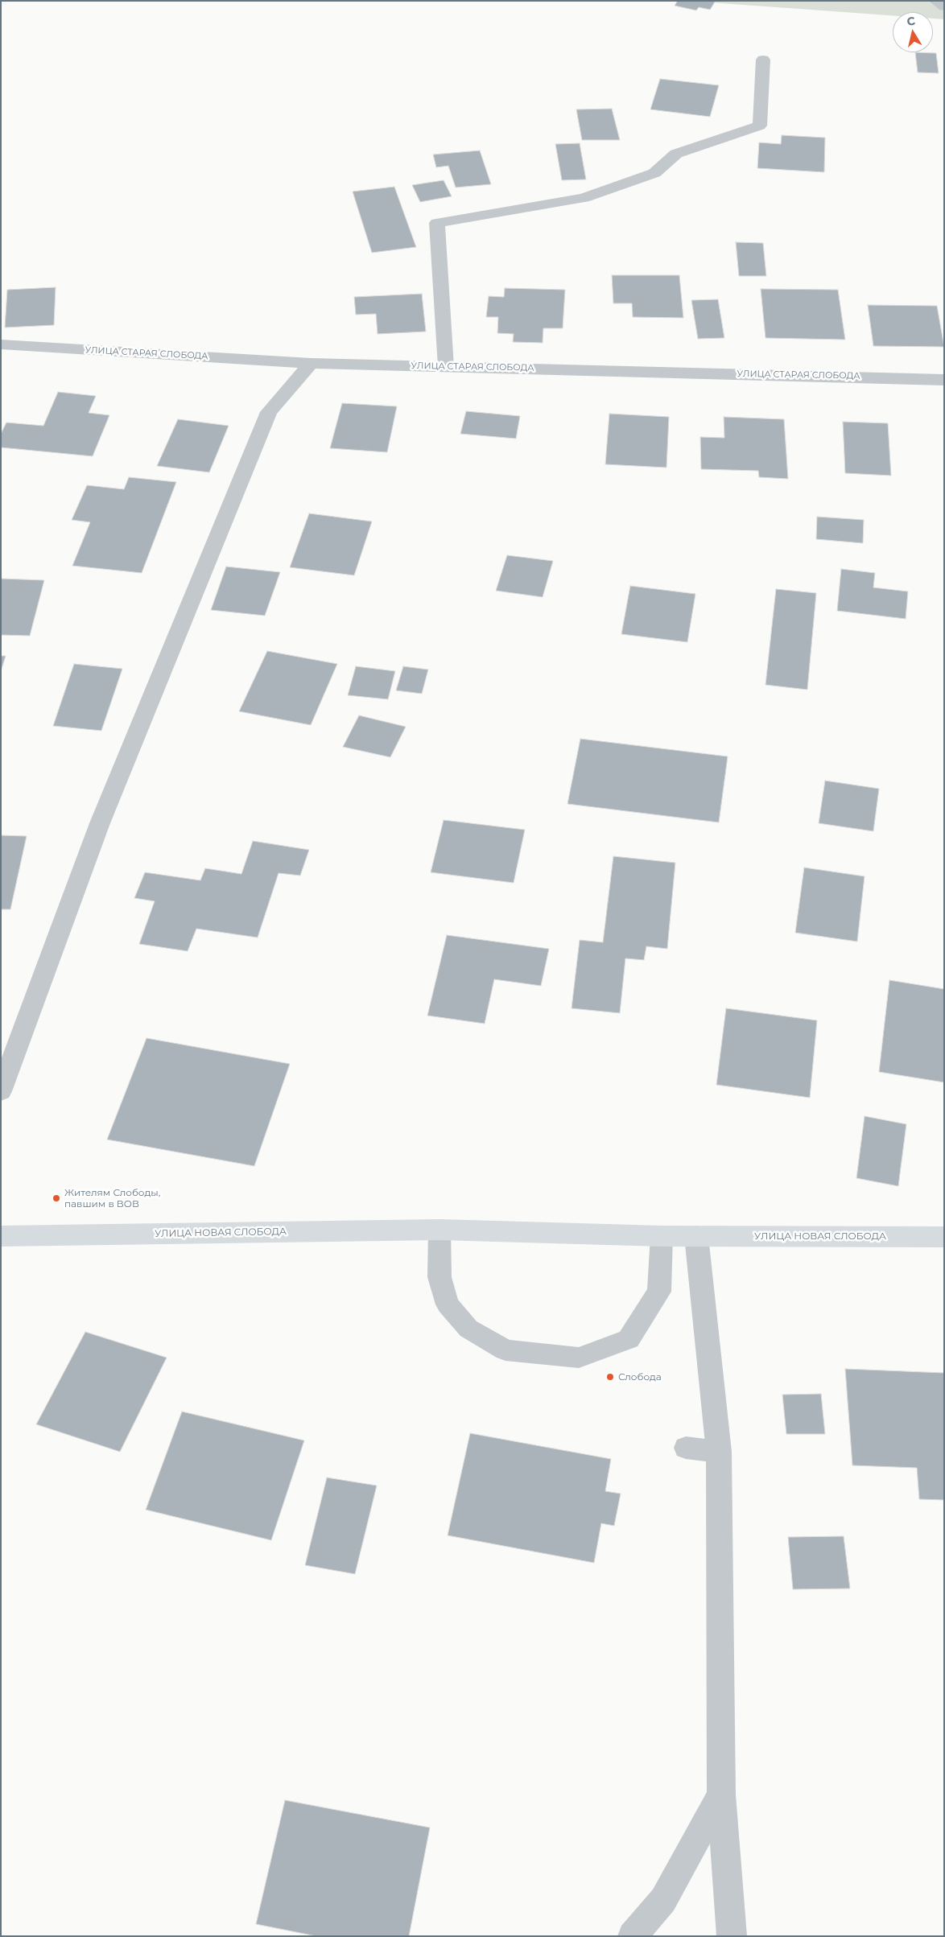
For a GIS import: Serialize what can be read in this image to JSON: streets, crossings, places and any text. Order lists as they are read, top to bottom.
{
  "streets": {
    "street": ["УЛИЦА СТАРАЯ СЛОБОДА", "УЛИЦА НОВАЯ СЛОБОДА"]
  },
  "places": ["Жителям Слободы, павшим в ВОВ", "Слобода"],
  "north": "top"
}
